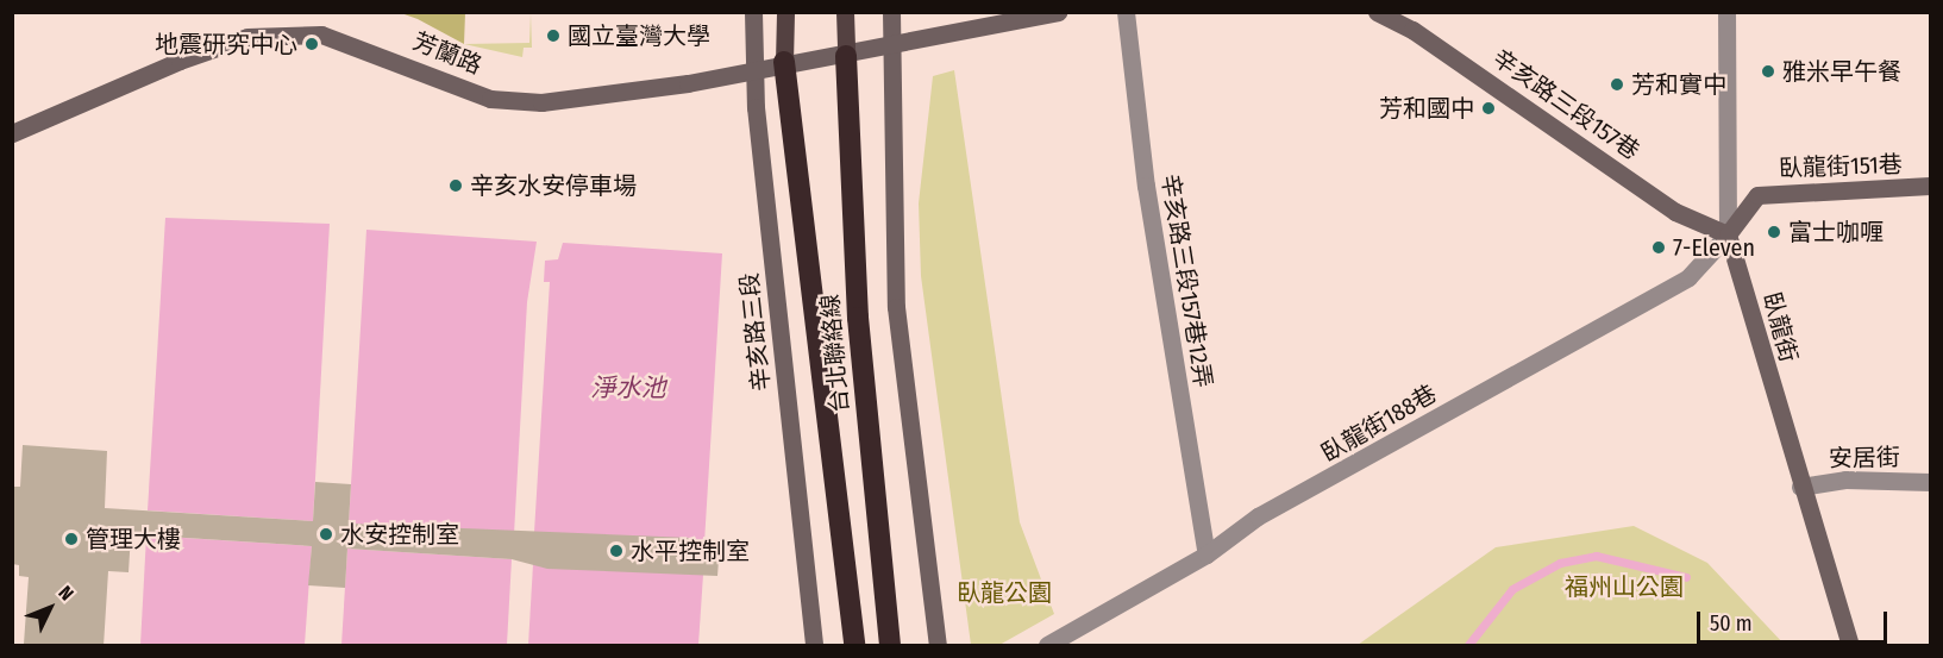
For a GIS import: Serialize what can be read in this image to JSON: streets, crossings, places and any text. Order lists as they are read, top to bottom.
{
  "streets": {
    "highway": ["台北聯絡線"],
    "street": [
      "芳蘭路",
      "辛亥路三段157巷",
      "臥龍街151巷",
      "辛亥路三段157巷12弄",
      "臥龍街",
      "辛亥路三段",
      "臥龍街188巷",
      "安居街"
    ]
  },
  "crossings": [
    ["芳蘭路", "辛亥路三段"],
    ["辛亥路三段157巷", "臥龍街151巷"],
    ["辛亥路三段157巷", "臥龍街"],
    ["辛亥路三段157巷", "臥龍街188巷"],
    ["臥龍街151巷", "臥龍街"],
    ["臥龍街151巷", "臥龍街188巷"],
    ["辛亥路三段157巷12弄", "臥龍街188巷"],
    ["臥龍街", "臥龍街188巷"],
    ["臥龍街", "安居街"]
  ],
  "water": ["淨水池"],
  "parks": ["福州山公園", "臥龍公園"],
  "places": [
    "國立臺灣大學",
    "地震研究中心",
    "雅米早午餐",
    "芳和實中",
    "芳和國中",
    "辛亥水安停車場",
    "富士咖喱",
    "7-Eleven",
    "水安控制室",
    "管理大樓",
    "水平控制室"
  ],
  "scale_bar": "50 m",
  "north": "top right"
}
